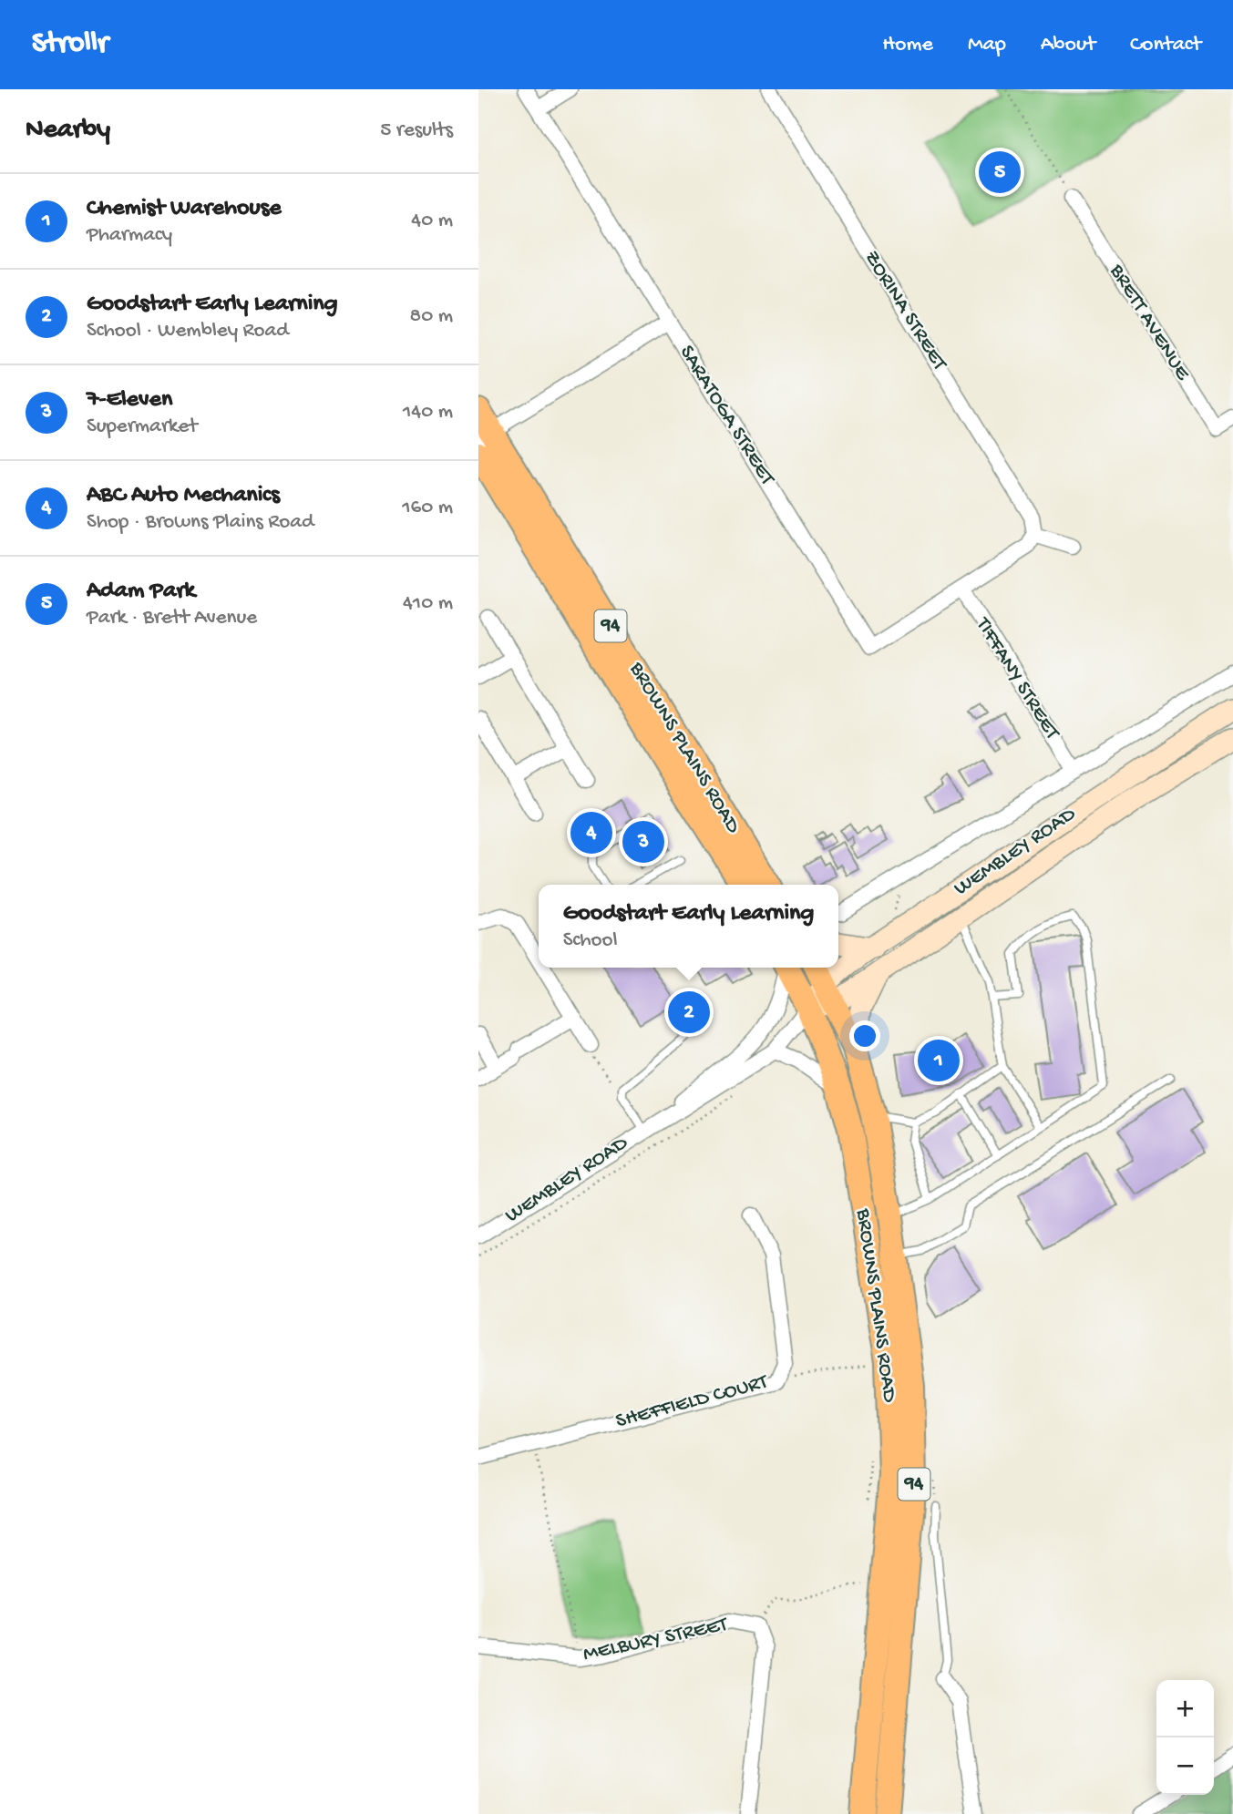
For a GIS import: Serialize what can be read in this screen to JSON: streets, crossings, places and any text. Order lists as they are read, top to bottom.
{
  "streets": {
    "main road": ["94", "BROWNS PLAINS ROAD", "WEMBLEY ROAD"],
    "street": [
      "ZORINA STREET",
      "BRETT AVENUE",
      "SARATOGA STREET",
      "TIFFANY STREET",
      "SHEFFIELD COURT",
      "MELBURY STREET"
    ]
  },
  "crossings": [
    ["SARATOGA STREET", "TIFFANY STREET"],
    ["TIFFANY STREET", "WEMBLEY ROAD"],
    ["BROWNS PLAINS ROAD", "WEMBLEY ROAD"]
  ],
  "page": {
    "header": "Strollr",
    "nav": [
      "Home",
      "Map",
      "About",
      "Contact"
    ],
    "heading": ["Nearby", "5 results"],
    "pins": [
      "5",
      "4",
      "3",
      "2",
      "1"
    ],
    "list": [
      {
        "mark": "1",
        "name": "Chemist Warehouse",
        "note": "Pharmacy",
        "value": "40 m"
      },
      {
        "mark": "2",
        "name": "Goodstart Early Learning",
        "note": "School · Wembley Road",
        "value": "80 m"
      },
      {
        "mark": "3",
        "name": "7-Eleven",
        "note": "Supermarket",
        "value": "140 m"
      },
      {
        "mark": "4",
        "name": "ABC Auto Mechanics",
        "note": "Shop · Browns Plains Road",
        "value": "160 m"
      },
      {
        "mark": "5",
        "name": "Adam Park",
        "note": "Park · Brett Avenue",
        "value": "410 m"
      }
    ],
    "popup": ["Goodstart Early Learning", "School"],
    "map_buttons": ["+", "−"]
  }
}
